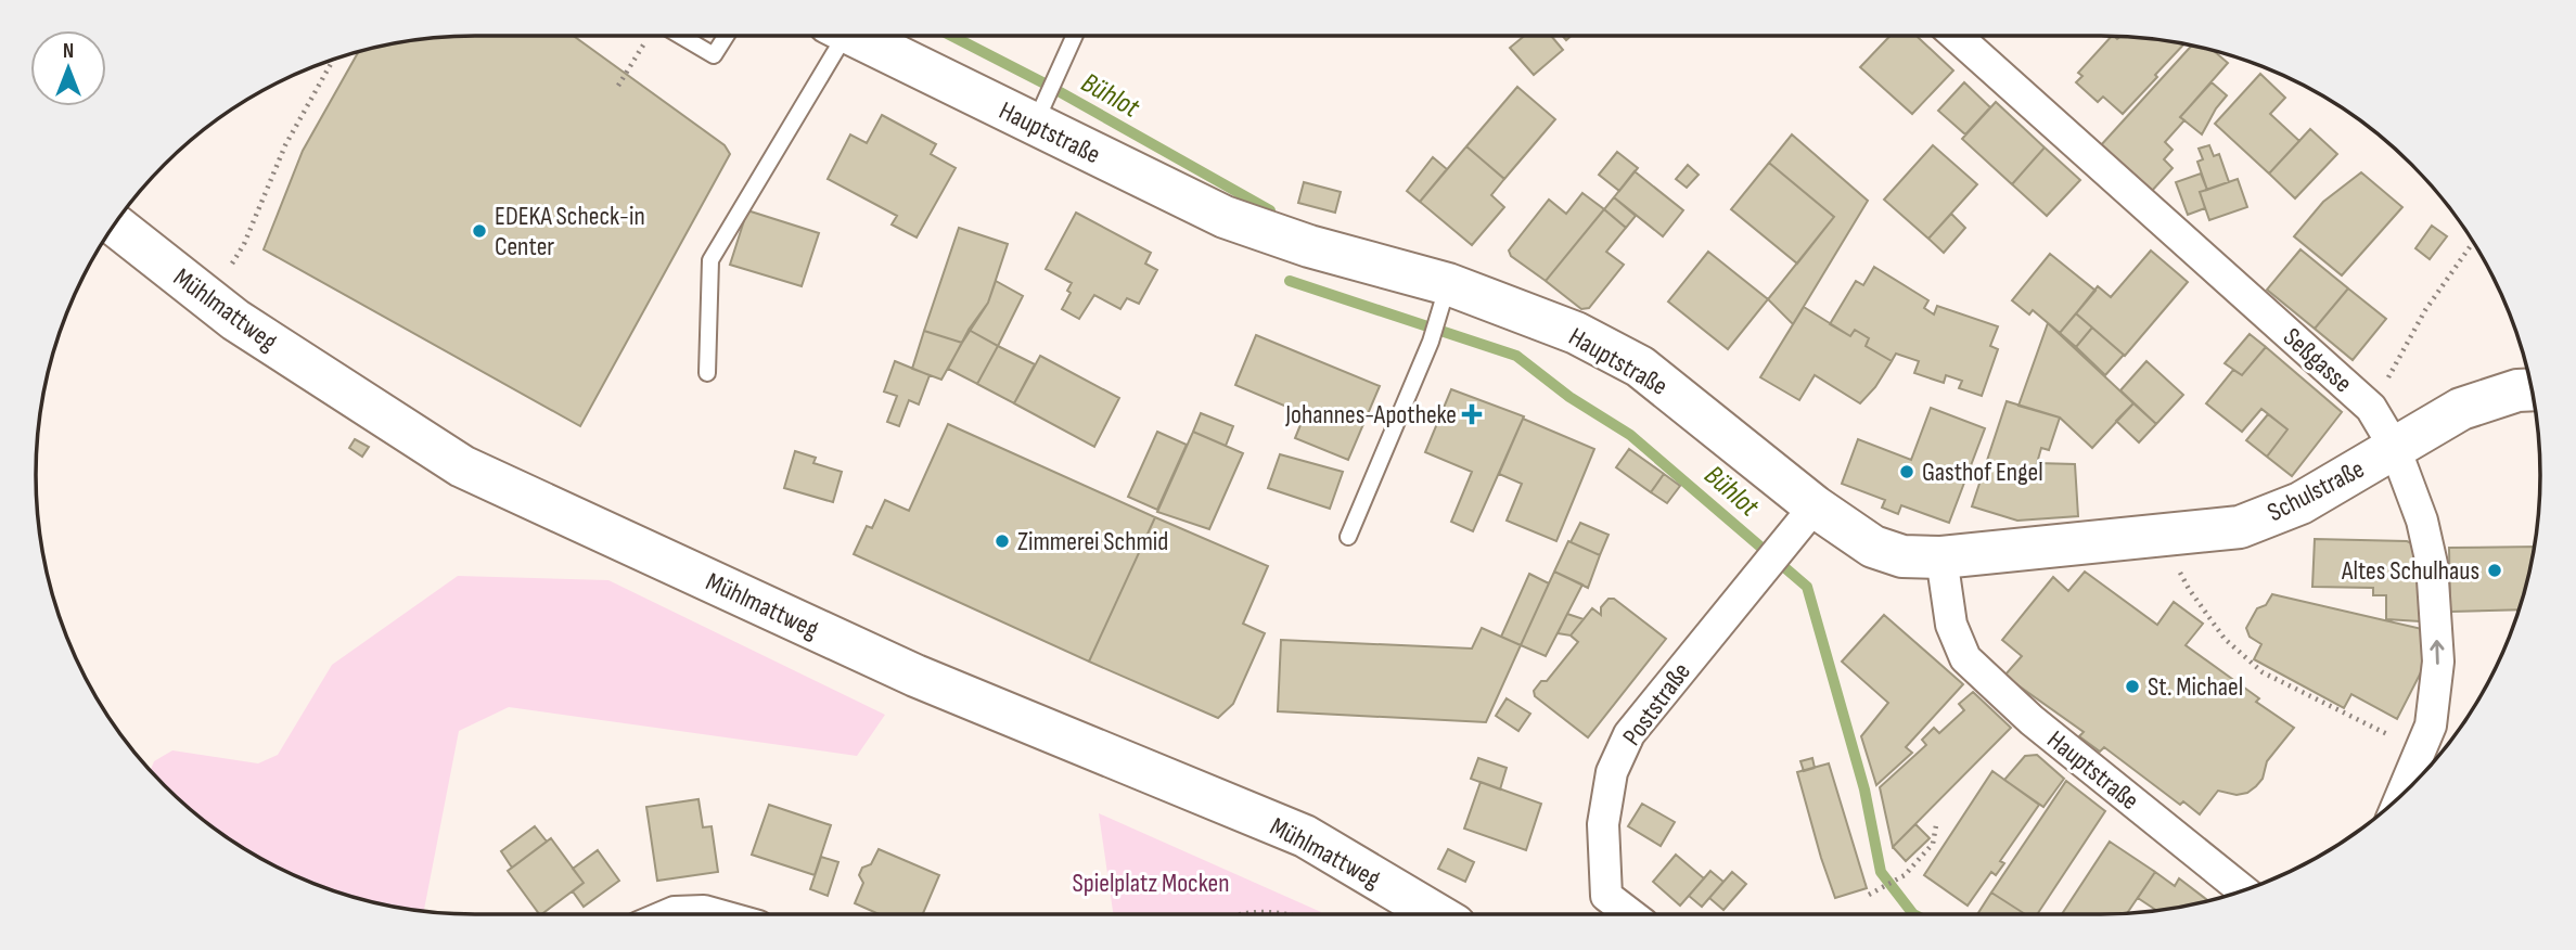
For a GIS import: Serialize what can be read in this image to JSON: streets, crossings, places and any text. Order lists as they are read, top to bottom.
{
  "streets": {
    "street": [
      "Hauptstraße",
      "Mühlmattweg",
      "Seßgasse",
      "Schulstraße",
      "Poststraße"
    ]
  },
  "crossings": [
    ["Hauptstraße", "Schulstraße"],
    ["Hauptstraße", "Poststraße"],
    ["Seßgasse", "Schulstraße"]
  ],
  "water": ["Bühlot"],
  "parks": ["Spielplatz Mocken"],
  "places": {
    "other": [
      "EDEKA Scheck-in Center",
      "Gasthof Engel",
      "Zimmerei Schmid",
      "Altes Schulhaus",
      "St. Michael"
    ],
    "health": ["Johannes-Apotheke"]
  },
  "north": "top"
}
